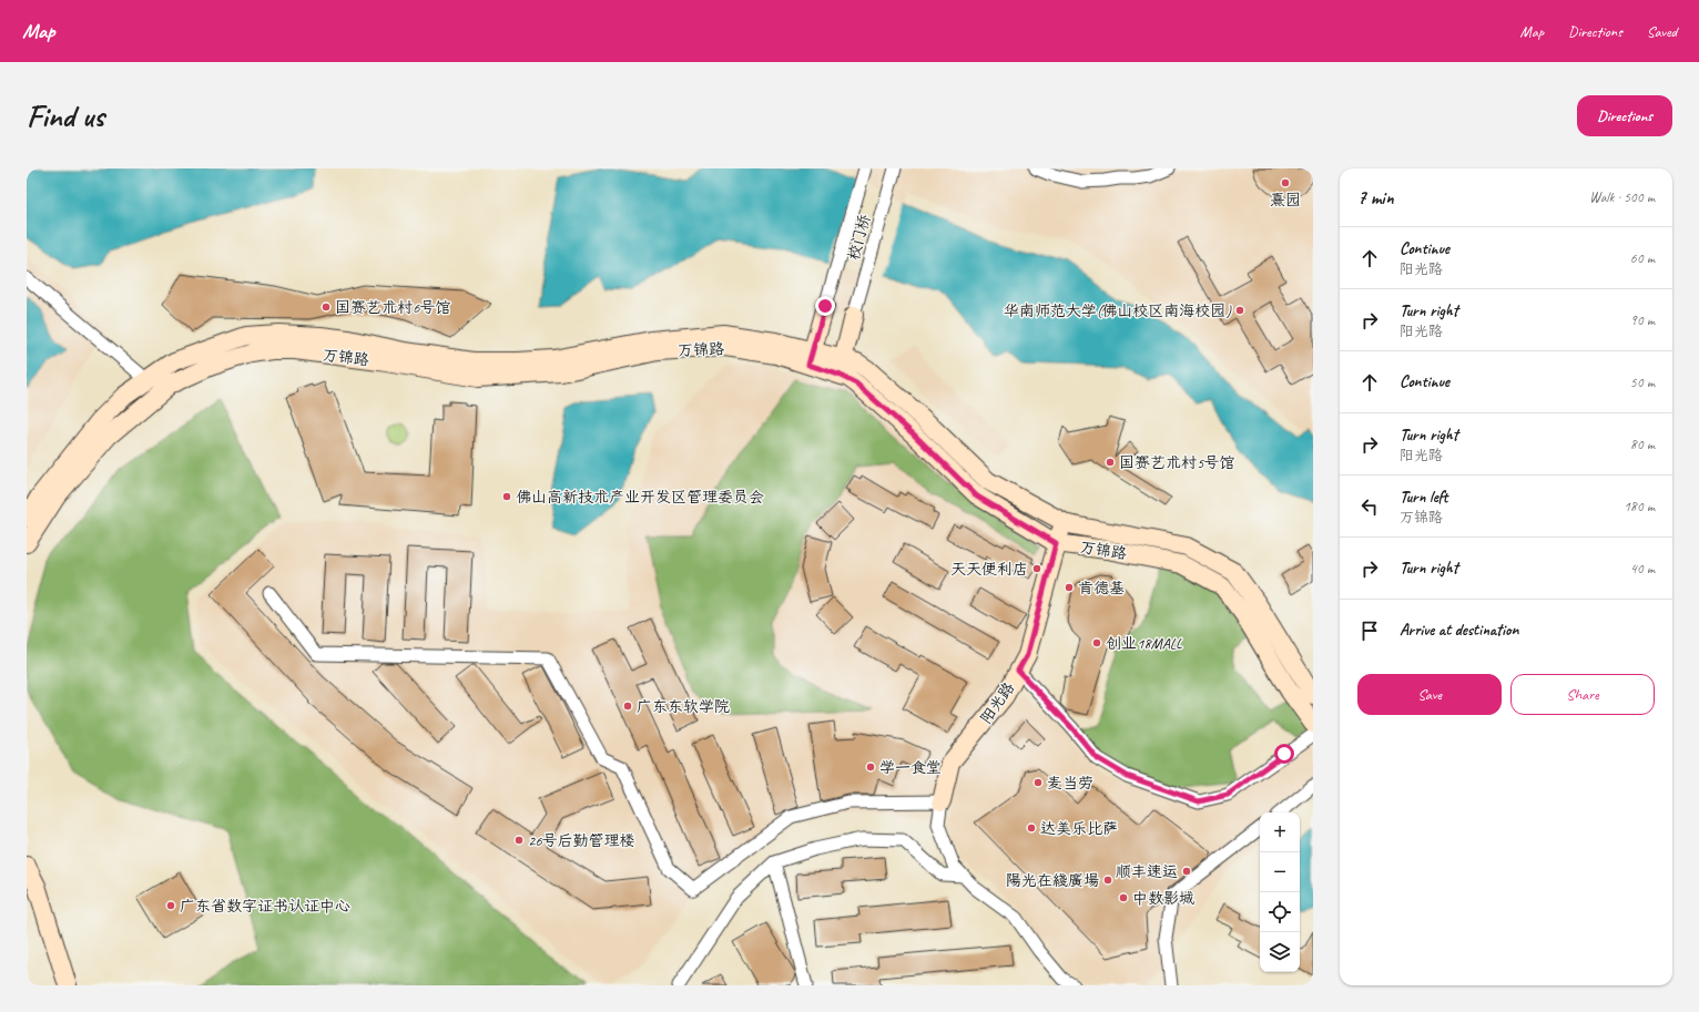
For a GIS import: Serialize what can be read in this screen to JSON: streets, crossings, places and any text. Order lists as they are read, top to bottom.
{
  "streets": {
    "street": ["校门桥", "万锦路", "阳光路"]
  },
  "crossings": [
    ["万锦路", "阳光路"]
  ],
  "places": [
    "熹园",
    "国赛艺术村6号馆",
    "华南师范大学(佛山校区南海校园)",
    "国赛艺术村5号馆",
    "佛山高新技术产业开发区管理委员会",
    "天天便利店",
    "肯德基",
    "创业18MALL",
    "广东东软学院",
    "学一食堂",
    "麦当劳",
    "达美乐比萨",
    "26号后勤管理楼",
    "顺丰速运",
    "陽光在綫廣場",
    "中数影城",
    "广东省数字证书认证中心"
  ],
  "page": {
    "header": "Map",
    "nav": ["Map", "Directions", "Saved"],
    "buttons": [
      "Directions",
      ["Save", "Share"]
    ],
    "title": "Find us",
    "heading": ["7 min", "Walk · 500 m"],
    "list": [
      ["Continue", "阳光路", "60 m"],
      ["Turn right", "阳光路", "90 m"],
      ["Continue", "50 m"],
      ["Turn right", "阳光路", "80 m"],
      ["Turn left", "万锦路", "180 m"],
      ["Turn right", "40 m"],
      "Arrive at destination"
    ],
    "map_buttons": ["+", "−"]
  }
}
